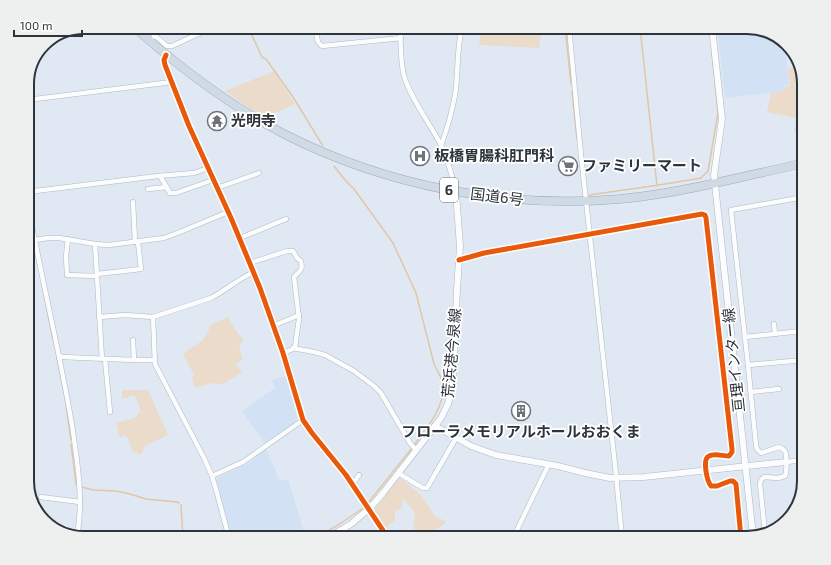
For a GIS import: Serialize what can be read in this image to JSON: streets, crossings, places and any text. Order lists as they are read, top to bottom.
{
  "streets": {
    "highway": ["6", "国道6号"],
    "main road": ["荒浜港今泉線", "亘理インター線"]
  },
  "crossings": [
    ["国道6号", "荒浜港今泉線"],
    ["国道6号", "亘理インター線"]
  ],
  "places": {
    "temple": ["光明寺"],
    "hospital": ["板橋胃腸科肛門科"],
    "supermarket": ["ファミリーマート"],
    "building": ["フローラメモリアルホールおおくま"]
  },
  "scale_bar": "100 m"
}
